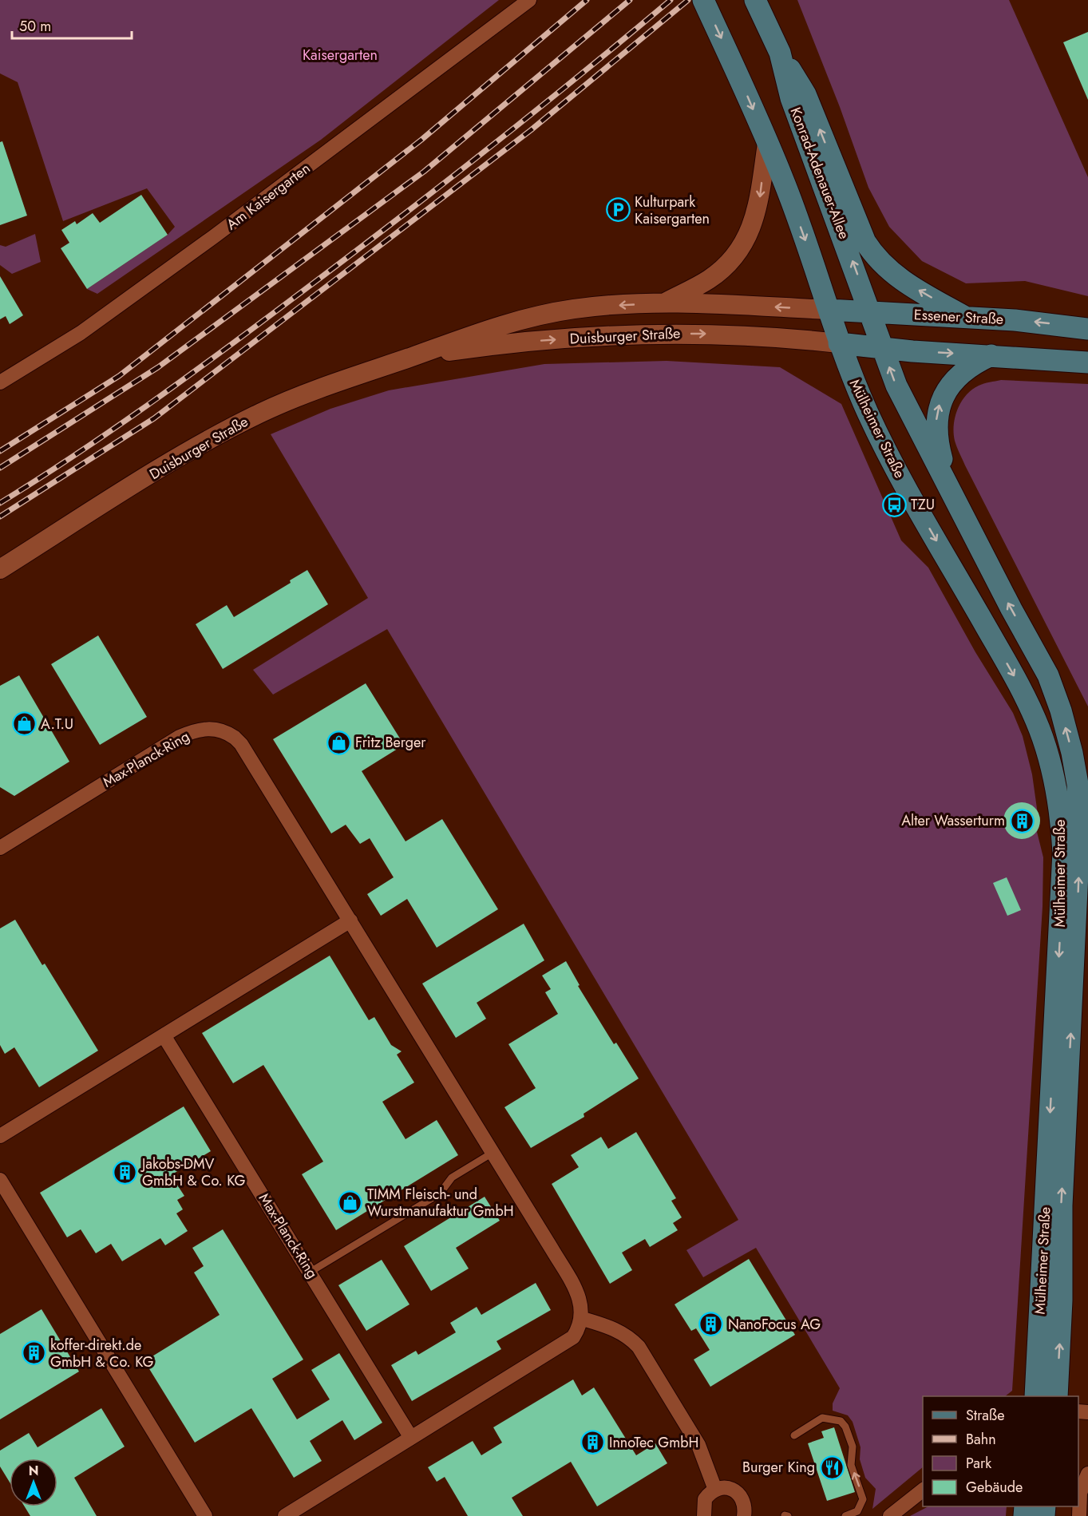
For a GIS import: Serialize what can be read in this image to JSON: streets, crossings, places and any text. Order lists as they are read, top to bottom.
{
  "streets": {
    "main road": [
      "Konrad-Adenauer-Allee",
      "Essener Straße",
      "Duisburger Straße",
      "Mülheimer Straße"
    ],
    "street": ["Am Kaisergarten", "Max-Planck-Ring"]
  },
  "crossings": [
    ["Konrad-Adenauer-Allee", "Essener Straße"],
    ["Konrad-Adenauer-Allee", "Mülheimer Straße"],
    ["Essener Straße", "Duisburger Straße"],
    ["Duisburger Straße", "Mülheimer Straße"]
  ],
  "parks": ["Kaisergarten"],
  "places": {
    "parking": ["Kulturpark Kaisergarten"],
    "bus stop": ["TZU"],
    "shop": ["A.T.U", "Fritz Berger", "TIMM Fleisch- und Wurstmanufaktur GmbH"],
    "building": [
      "Alter Wasserturm",
      "Jakobs-DMV GmbH & Co. KG",
      "NanoFocus AG",
      "koffer-direkt.de GmbH & Co. KG",
      "InnoTec GmbH"
    ],
    "restaurant": ["Burger King"]
  },
  "legend": [
    "Straße",
    "Bahn",
    "Park",
    "Gebäude"
  ],
  "scale_bar": "50 m",
  "north": "top"
}
